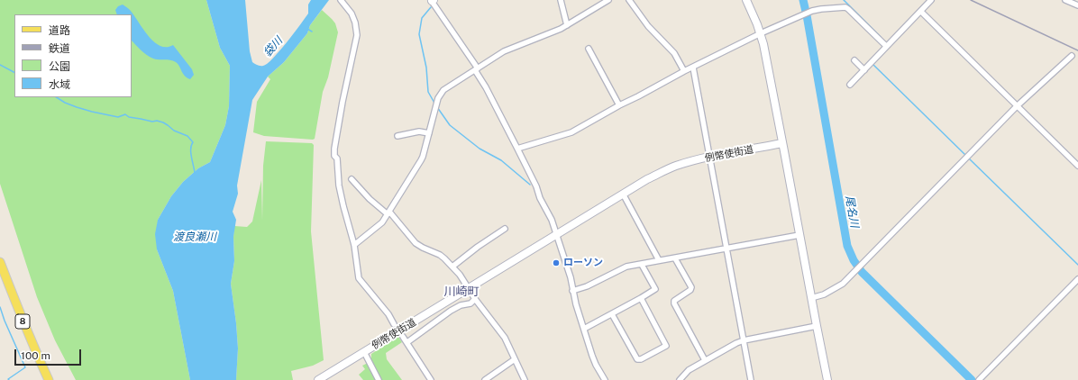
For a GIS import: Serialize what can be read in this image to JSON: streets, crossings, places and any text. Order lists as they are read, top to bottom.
{
  "streets": {
    "main road": ["例幣使街道", "8"]
  },
  "districts": ["川崎町"],
  "water": ["袋川", "尾名川", "渡良瀬川"],
  "places": ["ローソン"],
  "legend": [
    "道路",
    "鉄道",
    "公園",
    "水域"
  ],
  "scale_bar": "100 m"
}
